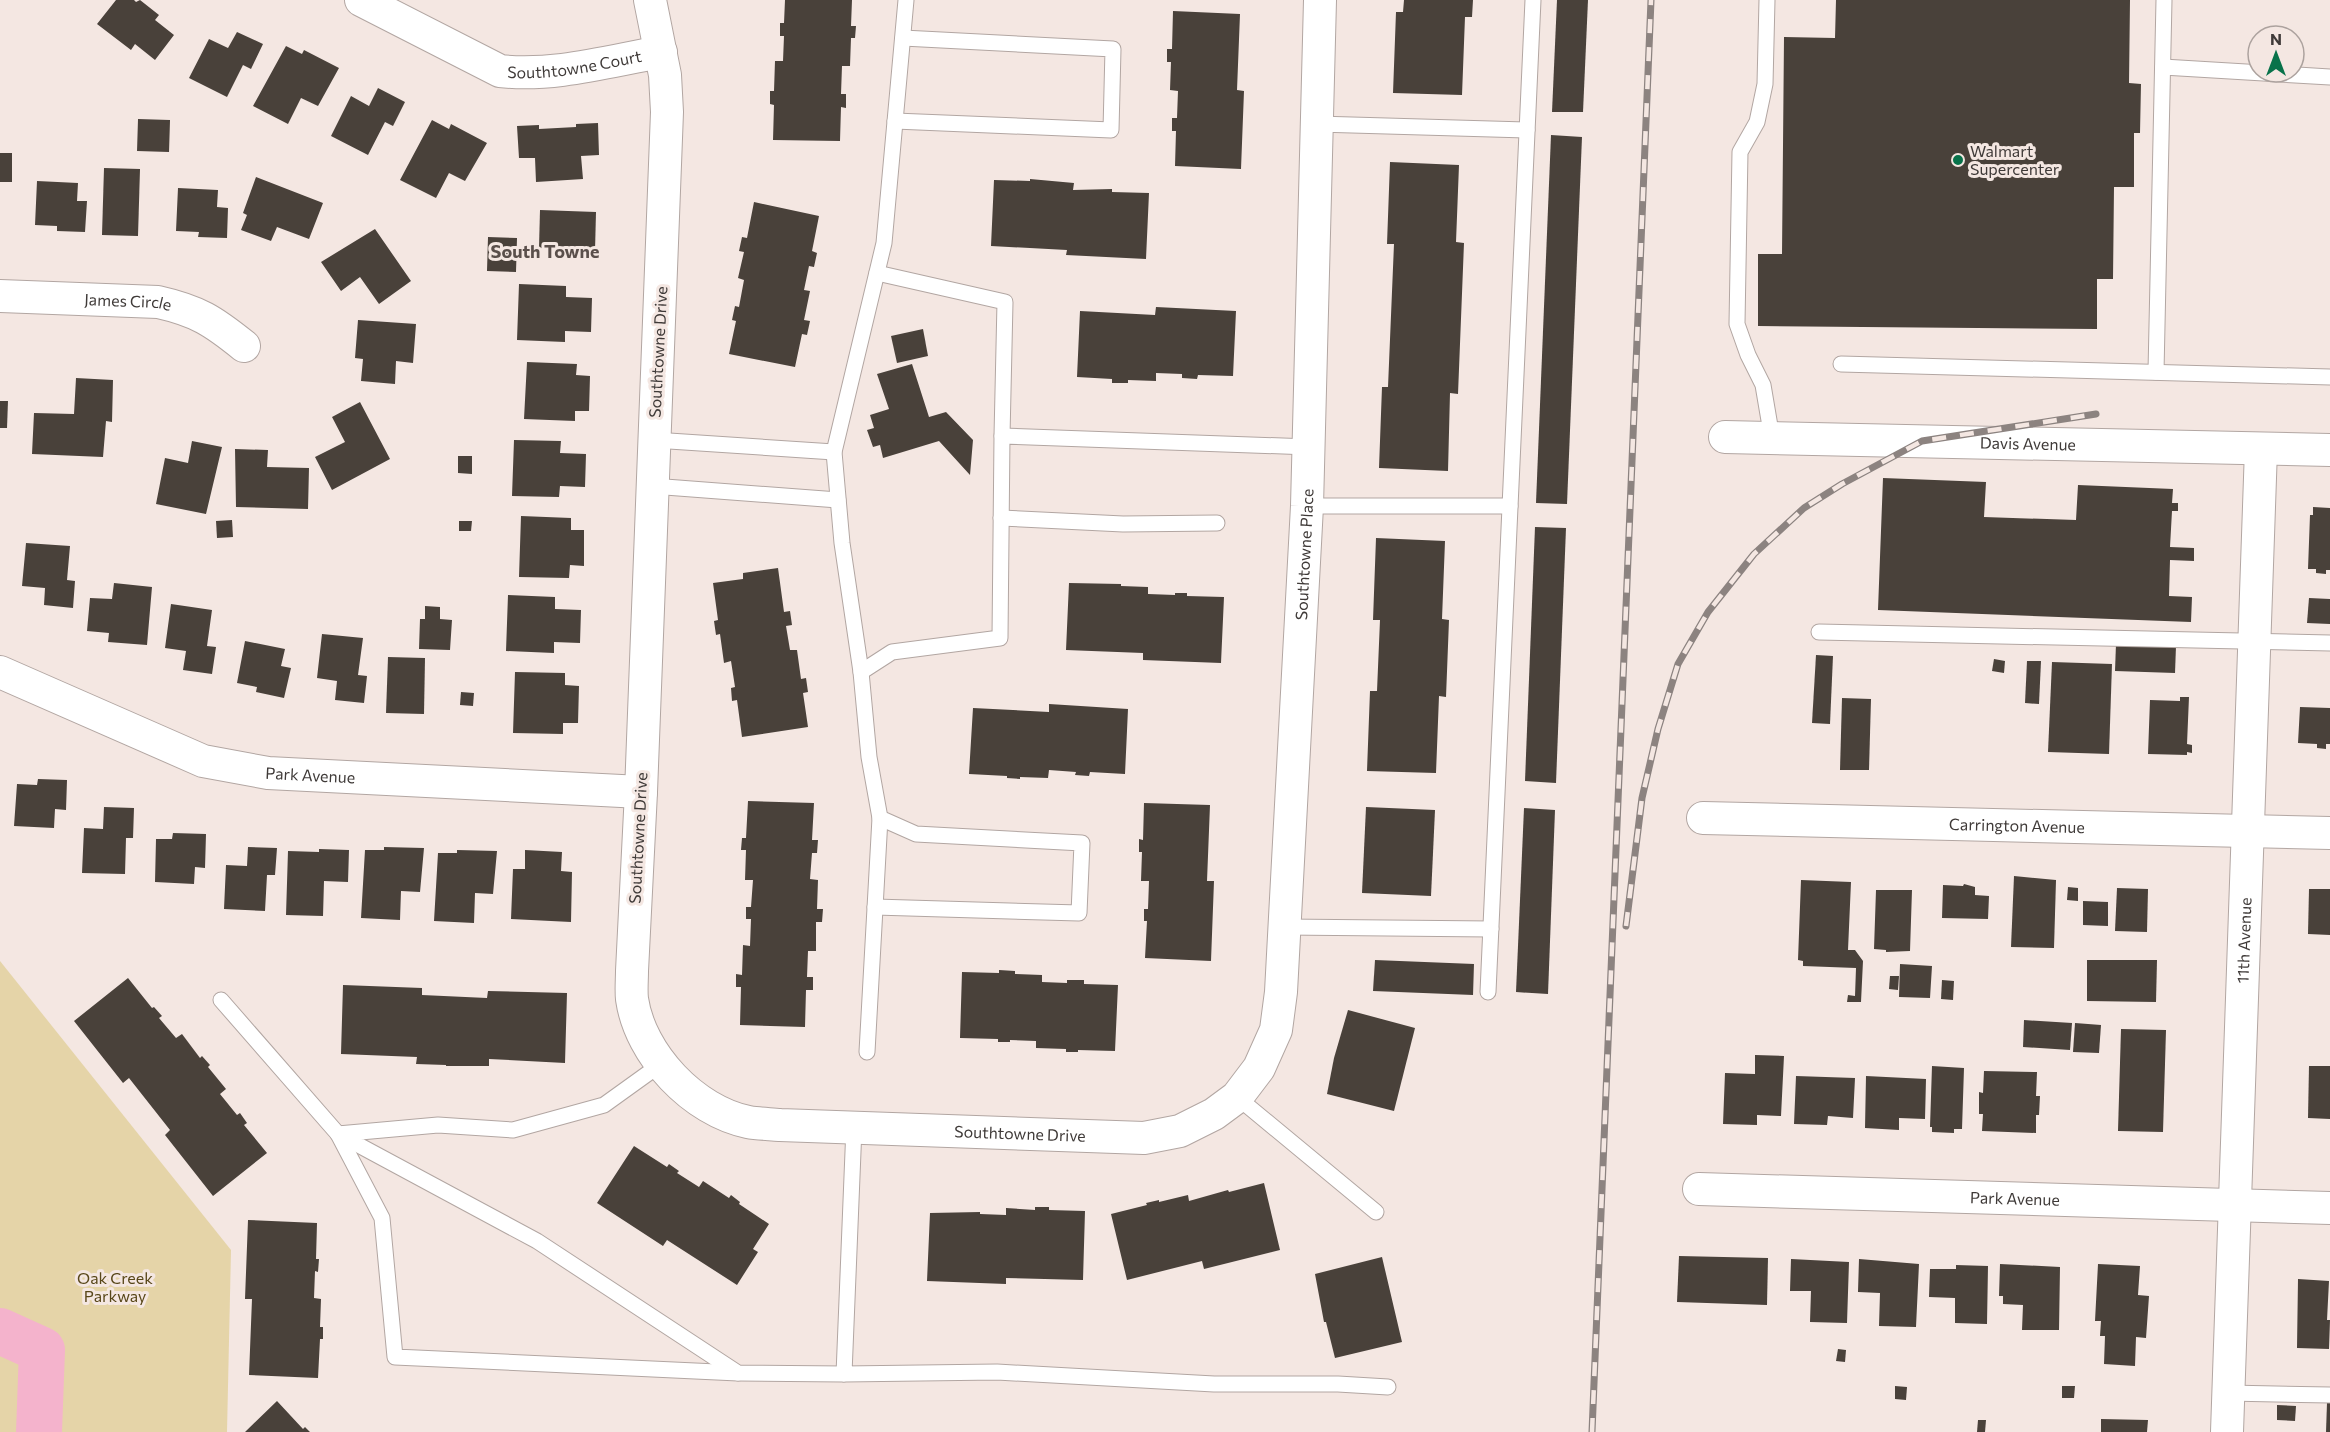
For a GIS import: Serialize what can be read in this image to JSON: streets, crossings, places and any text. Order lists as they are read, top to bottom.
{
  "streets": {
    "street": [
      "Southtowne Court",
      "James Circle",
      "Southtowne Drive",
      "Davis Avenue",
      "Southtowne Place",
      "Park Avenue",
      "Carrington Avenue",
      "11th Avenue"
    ]
  },
  "crossings": [
    ["Southtowne Court", "Southtowne Drive"],
    ["Southtowne Drive", "Southtowne Place"],
    ["Southtowne Drive", "Park Avenue"],
    ["Davis Avenue", "11th Avenue"],
    ["Park Avenue", "11th Avenue"],
    ["Carrington Avenue", "11th Avenue"]
  ],
  "districts": ["South Towne"],
  "parks": ["Oak Creek Parkway"],
  "places": ["Walmart Supercenter"],
  "north": "top"
}
